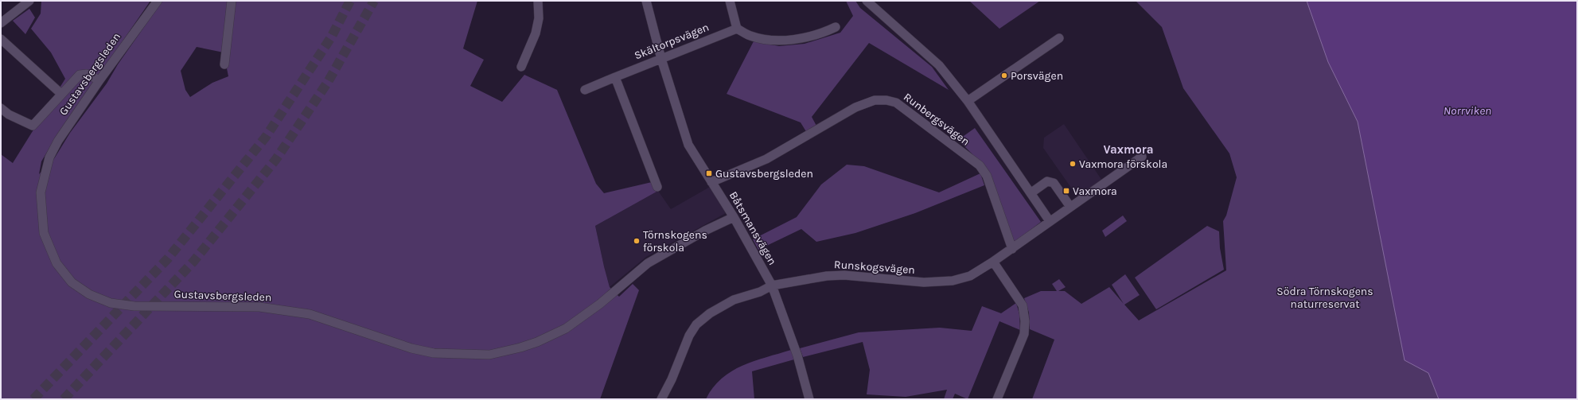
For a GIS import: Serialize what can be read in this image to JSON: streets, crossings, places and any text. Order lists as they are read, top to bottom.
{
  "streets": {
    "street": [
      "Skältorpsvägen",
      "Gustavsbergsleden",
      "Runbergsvägen",
      "Båtsmansvägen",
      "Runskogsvägen"
    ]
  },
  "crossings": [
    ["Skältorpsvägen", "Båtsmansvägen"],
    ["Gustavsbergsleden", "Båtsmansvägen"],
    ["Runbergsvägen", "Båtsmansvägen"],
    ["Runbergsvägen", "Runskogsvägen"],
    ["Båtsmansvägen", "Runskogsvägen"]
  ],
  "districts": ["Vaxmora"],
  "water": ["Norrviken"],
  "parks": ["Södra Törnskogens naturreservat"],
  "places": {
    "other": ["Porsvägen", "Vaxmora förskola", "Törnskogens förskola"],
    "transit": ["Gustavsbergsleden", "Vaxmora"]
  }
}
